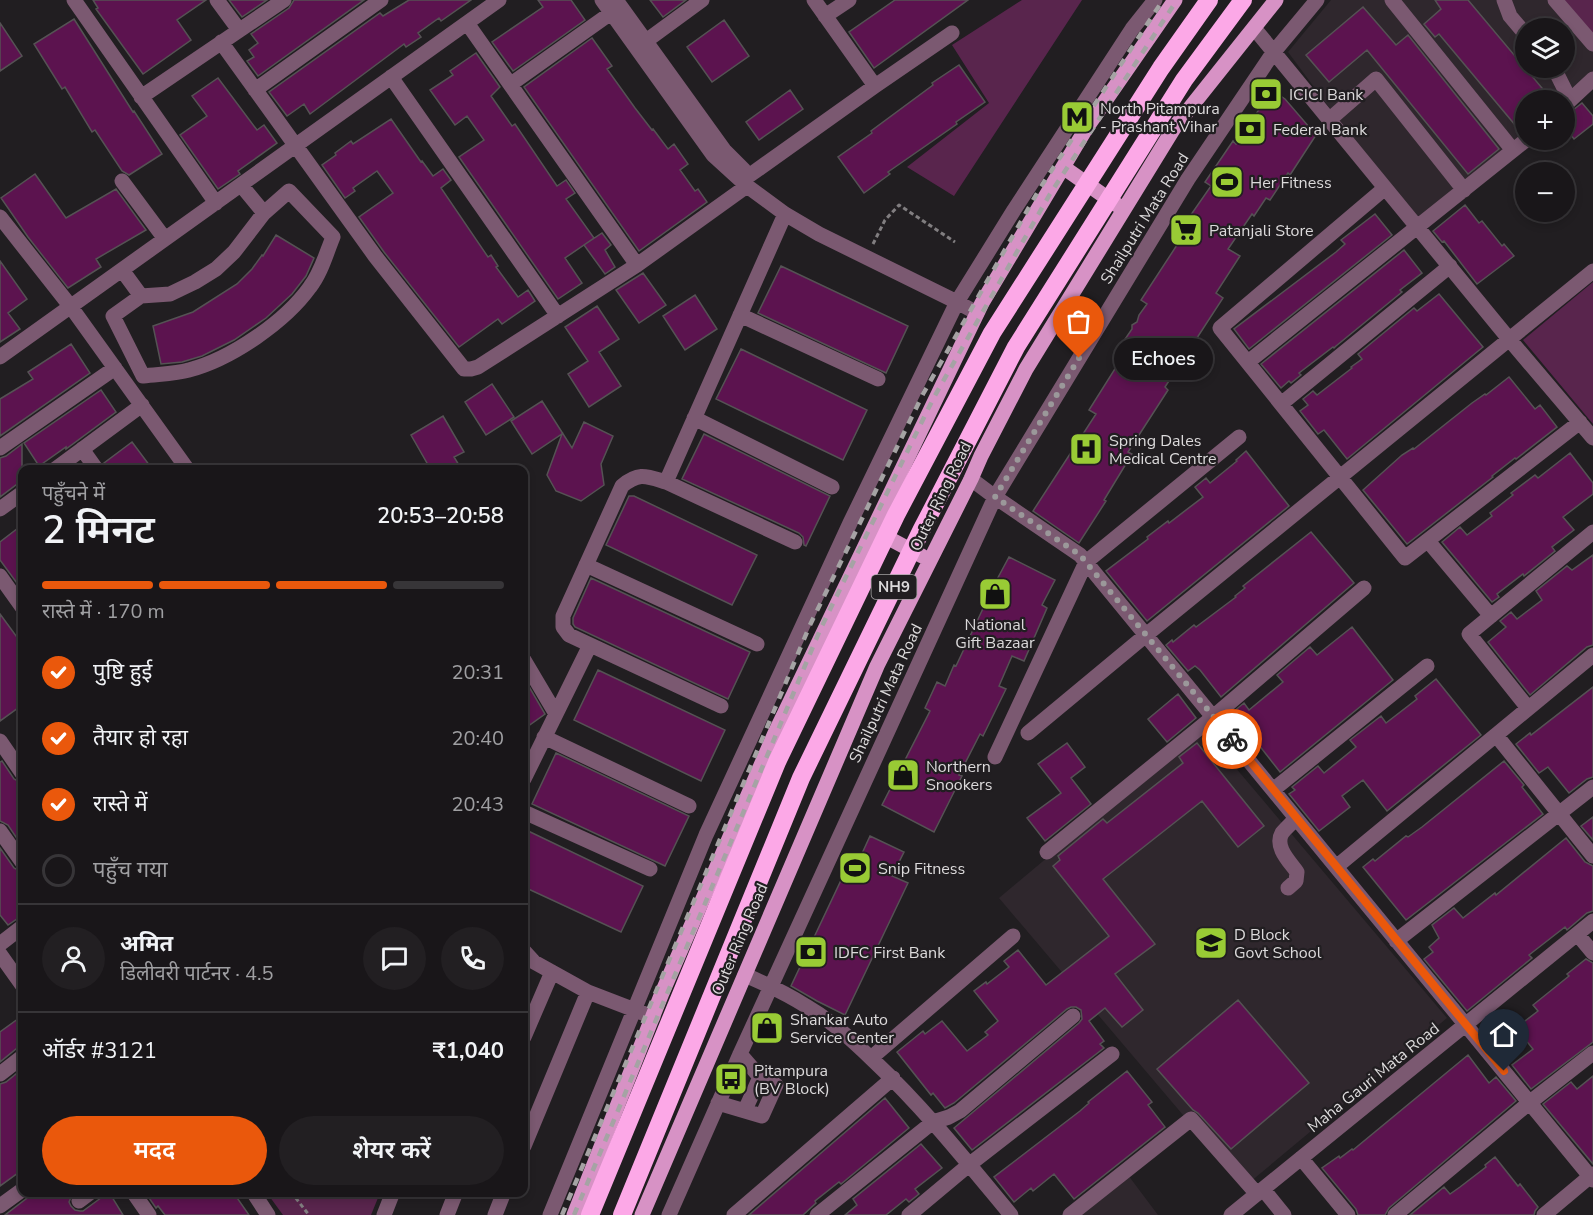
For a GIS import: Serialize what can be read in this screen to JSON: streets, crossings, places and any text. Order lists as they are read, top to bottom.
{
  "streets": {
    "highway": ["Outer Ring Road", "NH9"],
    "street": ["Shailputri Mata Road", "Maha Gauri Mata Road"]
  },
  "places": {
    "bank": ["ICICI Bank", "Federal Bank", "IDFC First Bank"],
    "metro station": ["North Pitampura - Prashant Vihar"],
    "sports": ["Her Fitness", "Snip Fitness"],
    "supermarket": ["Patanjali Store"],
    "other": ["Echoes"],
    "hospital": ["Spring Dales Medical Centre"],
    "shop": ["National Gift Bazaar", "Northern Snookers", "Shankar Auto Service Center"],
    "school or university": ["D Block Govt School"],
    "bus stop": ["Pitampura (BV Block)"]
  },
  "page": {
    "map_buttons": ["+", "−"],
    "bubble": "Echoes",
    "heading": ["2 मिनट", "पहुँचने में", "20:53–20:58"],
    "panel": [
      "अमित",
      "डिलीवरी पार्टनर · 4.5",
      "ऑर्डर #3121",
      "₹1,040"
    ],
    "bar": "रास्ते में · 170 m",
    "list": [
      ["पुष्टि हुई", "20:31"],
      ["तैयार हो रहा", "20:40"],
      ["रास्ते में", "20:43"],
      "पहुँच गया"
    ],
    "buttons": ["मदद", "शेयर करें"]
  }
}
